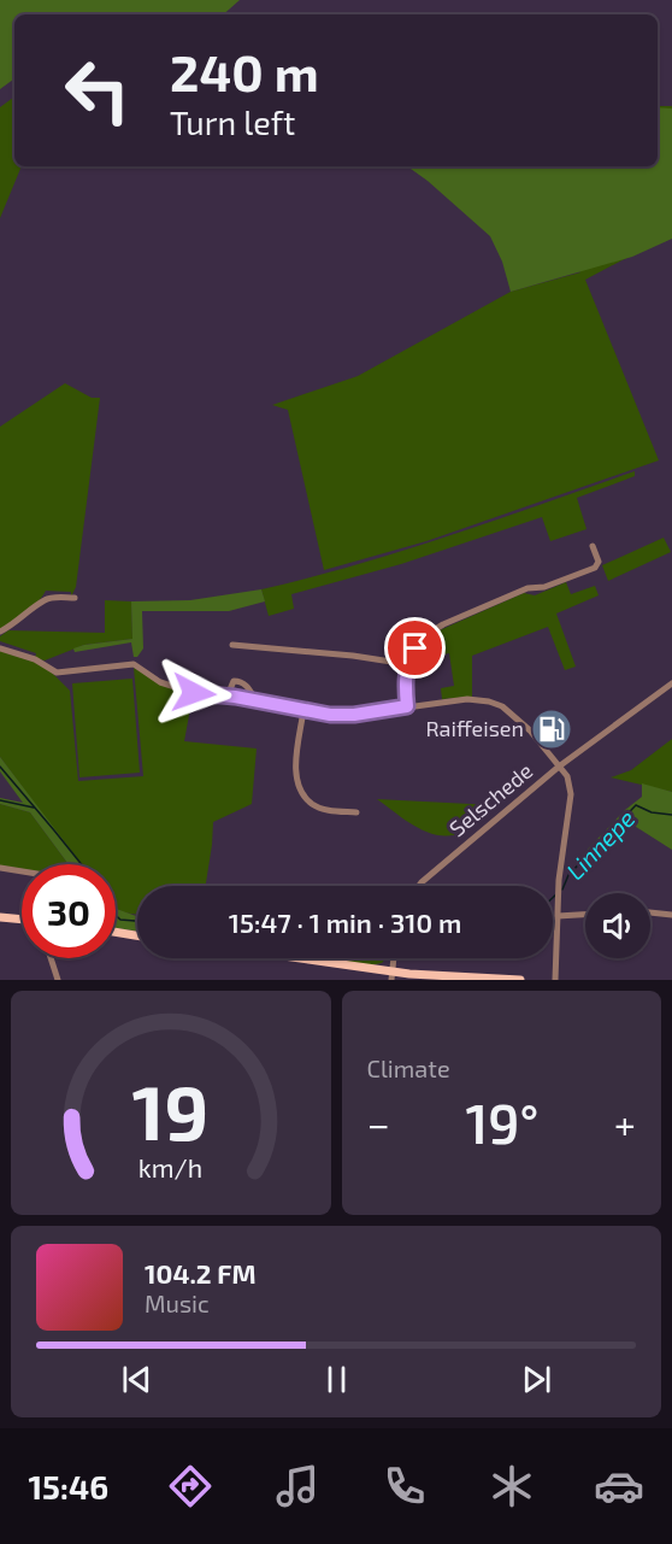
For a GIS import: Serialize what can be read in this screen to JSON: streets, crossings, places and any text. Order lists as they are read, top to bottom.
{
  "streets": {
    "street": ["Selschede"]
  },
  "water": ["Linnepe"],
  "places": {
    "fuel station": ["Raiffeisen"]
  },
  "page": {
    "turn": ["240 m", "Turn left"],
    "limit": "30",
    "trip": "15:47 · 1 min · 310 m",
    "tile": "Climate",
    "heat": ["−", "19°", "+"],
    "song": ["104.2 FM", "Music"],
    "tabs": "15:46",
    "gauge": ["19", "km/h"]
  }
}
